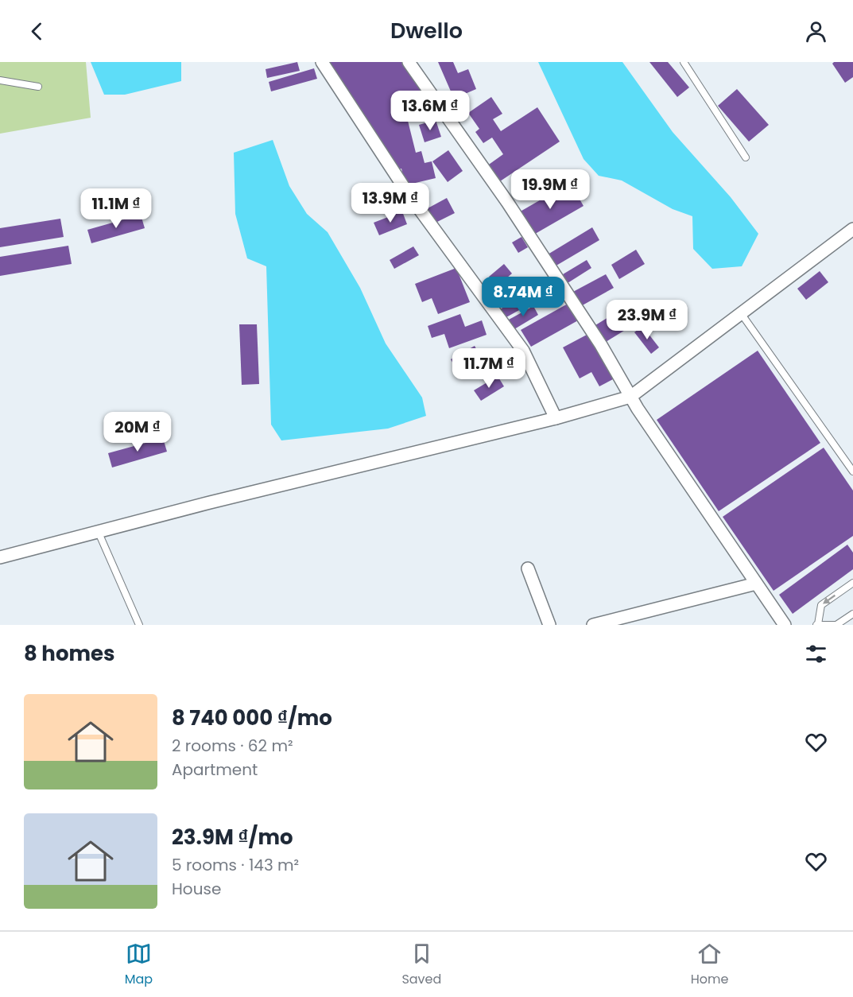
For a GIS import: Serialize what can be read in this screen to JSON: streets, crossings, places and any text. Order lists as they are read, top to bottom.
{
  "page": {
    "header": "Dwello",
    "price": [
      "13.6M ₫",
      "19.9M ₫",
      "13.9M ₫",
      "11.1M ₫",
      "8.74M ₫",
      "23.9M ₫",
      "11.7M ₫",
      "20M ₫"
    ],
    "heading": "8 homes",
    "list": [
      {
        "name": "8 740 000 ₫/mo",
        "note": "2 rooms · 62 m² · Apartment"
      },
      {
        "name": "23.9M ₫/mo",
        "note": "5 rooms · 143 m² · House"
      }
    ],
    "tabs": ["Map", "Saved", "Home"]
  }
}
